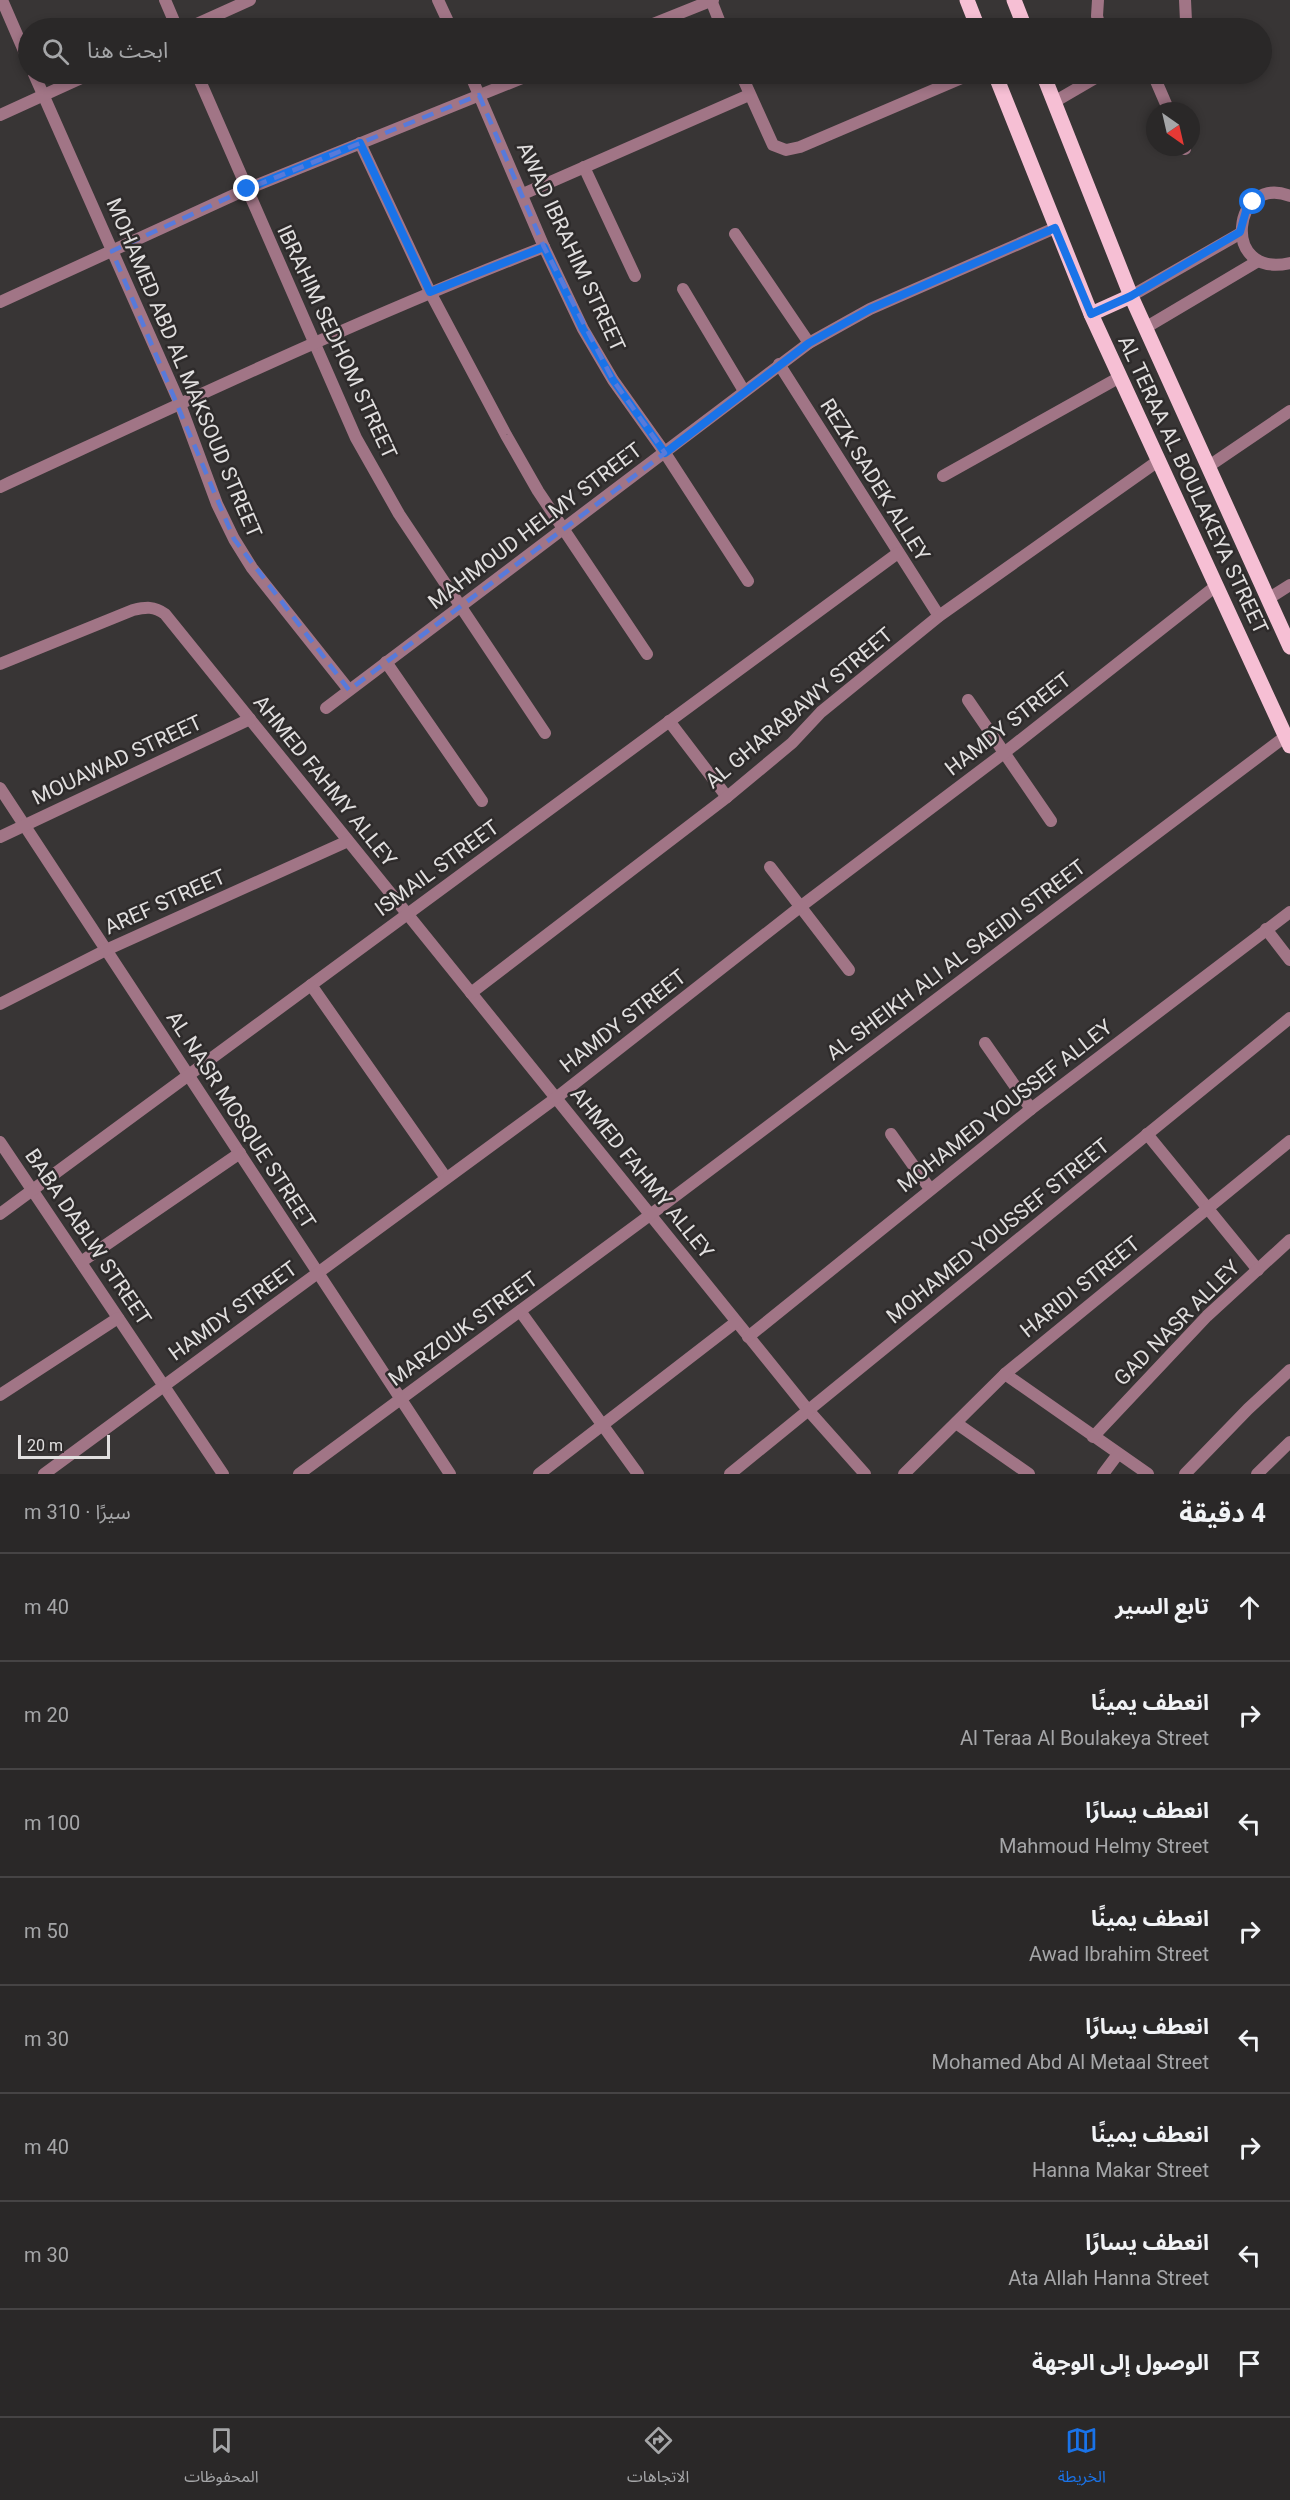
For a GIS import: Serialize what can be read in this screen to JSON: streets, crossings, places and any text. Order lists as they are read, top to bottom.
{
  "streets": {
    "main road": ["AL TERAA AL BOULAKEYA STREET"],
    "street": [
      "AWAD IBRAHIM STREET",
      "IBRAHIM SEDHOM STREET",
      "MOHAMED ABD AL MAKSOUD STREET",
      "REZK SADEK ALLEY",
      "MAHMOUD HELMY STREET",
      "AL GHARABAWY STREET",
      "HAMDY STREET",
      "MOUAWAD STREET",
      "AHMED FAHMY ALLEY",
      "ISMAIL STREET",
      "AREF STREET",
      "AL SHEIKH ALI AL SAEIDI STREET",
      "MOHAMED YOUSSEF ALLEY",
      "AL NASR MOSQUE STREET",
      "MOHAMED YOUSSEF STREET",
      "BABA DABLW STREET",
      "HARIDI STREET",
      "GAD NASR ALLEY",
      "MARZOUK STREET"
    ]
  },
  "crossings": [
    ["AWAD IBRAHIM STREET", "MAHMOUD HELMY STREET"],
    ["IBRAHIM SEDHOM STREET", "MAHMOUD HELMY STREET"],
    ["MOHAMED ABD AL MAKSOUD STREET", "MAHMOUD HELMY STREET"],
    ["REZK SADEK ALLEY", "MAHMOUD HELMY STREET"],
    ["REZK SADEK ALLEY", "AL GHARABAWY STREET"],
    ["REZK SADEK ALLEY", "ISMAIL STREET"],
    ["AL TERAA AL BOULAKEYA STREET", "MAHMOUD HELMY STREET"],
    ["AL TERAA AL BOULAKEYA STREET", "AL GHARABAWY STREET"],
    ["AL TERAA AL BOULAKEYA STREET", "HAMDY STREET"],
    ["AL TERAA AL BOULAKEYA STREET", "AL SHEIKH ALI AL SAEIDI STREET"],
    ["AL GHARABAWY STREET", "AHMED FAHMY ALLEY"],
    ["HAMDY STREET", "AHMED FAHMY ALLEY"],
    ["HAMDY STREET", "AL NASR MOSQUE STREET"],
    ["HAMDY STREET", "BABA DABLW STREET"],
    ["MOUAWAD STREET", "AHMED FAHMY ALLEY"],
    ["MOUAWAD STREET", "AL NASR MOSQUE STREET"],
    ["AHMED FAHMY ALLEY", "ISMAIL STREET"],
    ["AHMED FAHMY ALLEY", "AREF STREET"],
    ["AHMED FAHMY ALLEY", "AL SHEIKH ALI AL SAEIDI STREET"],
    ["AHMED FAHMY ALLEY", "MOHAMED YOUSSEF ALLEY"],
    ["AHMED FAHMY ALLEY", "MOHAMED YOUSSEF STREET"],
    ["AHMED FAHMY ALLEY", "MARZOUK STREET"],
    ["ISMAIL STREET", "AL NASR MOSQUE STREET"],
    ["ISMAIL STREET", "BABA DABLW STREET"],
    ["AREF STREET", "AL NASR MOSQUE STREET"],
    ["AL SHEIKH ALI AL SAEIDI STREET", "MARZOUK STREET"],
    ["AL NASR MOSQUE STREET", "MARZOUK STREET"]
  ],
  "scale_bar": "20 m",
  "north": "bottom right",
  "page": {
    "search": "ابحث هنا",
    "scale": "20 m",
    "heading": ["4 دقيقة", "سيرًا · 310 m"],
    "list": [
      ["تابع السير", "40 m"],
      ["انعطف يمينًا", "Al Teraa Al Boulakeya Street", "20 m"],
      ["انعطف يسارًا", "Mahmoud Helmy Street", "100 m"],
      ["انعطف يمينًا", "Awad Ibrahim Street", "50 m"],
      ["انعطف يسارًا", "Mohamed Abd Al Metaal Street", "30 m"],
      ["انعطف يمينًا", "Hanna Makar Street", "40 m"],
      ["انعطف يسارًا", "Ata Allah Hanna Street", "30 m"],
      "الوصول إلى الوجهة"
    ],
    "nav": ["الخريطة", "الاتجاهات", "المحفوظات"]
  }
}
